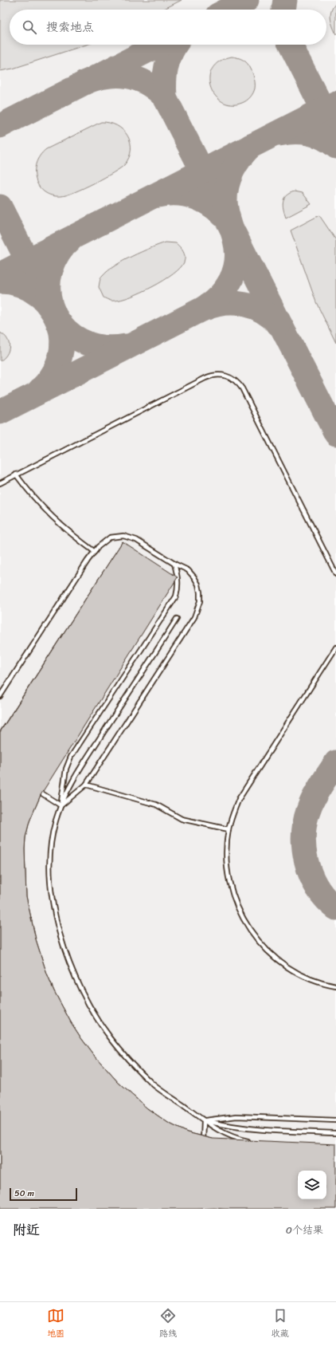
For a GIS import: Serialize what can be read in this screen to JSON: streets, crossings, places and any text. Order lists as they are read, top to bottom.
{
  "scale_bar": "50 m",
  "page": {
    "search": "搜索地点",
    "scale": "50 m",
    "heading": ["附近", "0个结果"],
    "nav": ["地图", "路线", "收藏"]
  }
}
